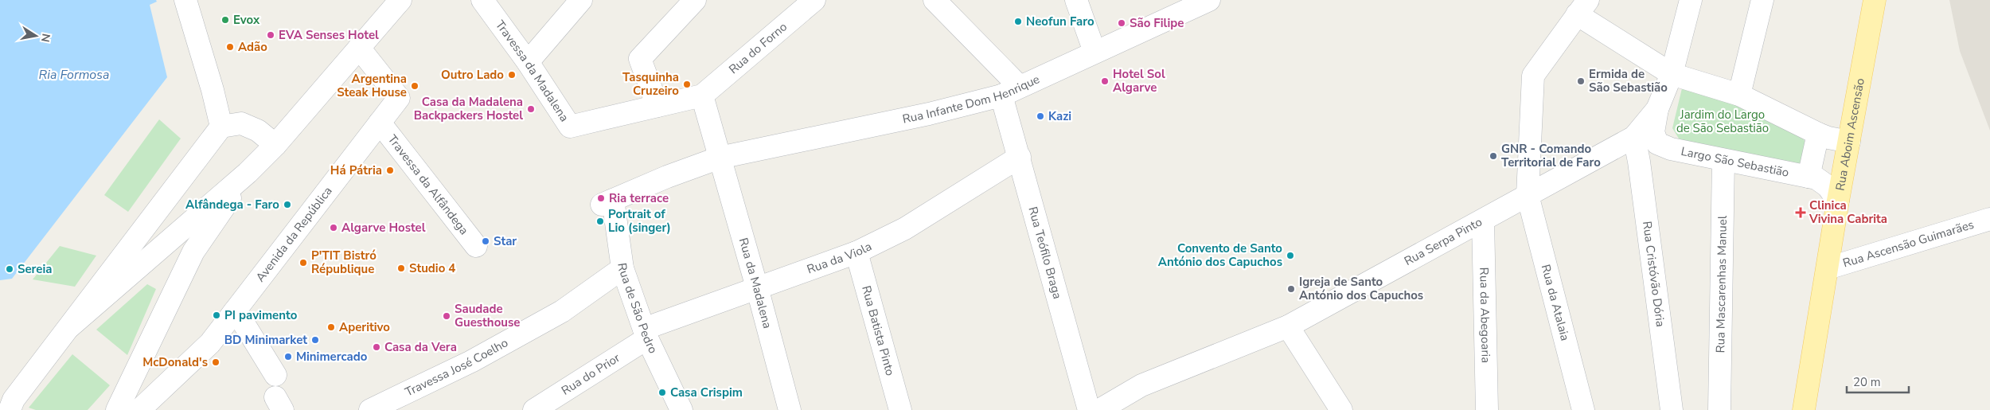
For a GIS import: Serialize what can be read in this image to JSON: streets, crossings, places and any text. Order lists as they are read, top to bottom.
{
  "streets": {
    "main road": ["Rua Aboim Ascensão"],
    "street": [
      "Rua do Forno",
      "Travessa da Madalena",
      "Rua Infante Dom Henrique",
      "Largo São Sebastião",
      "Travessa da Alfândega",
      "Avenida da República",
      "Rua Serpa Pinto",
      "Rua Ascensão Guimarães",
      "Rua Teófilo Braga",
      "Rua da Viola",
      "Rua Cristóvão Dória",
      "Rua da Madalena",
      "Rua Mascarenhas Manuel",
      "Rua da Atalaia",
      "Rua de São Pedro",
      "Rua da Abegoaria",
      "Rua Batista Pinto",
      "Travessa José Coelho",
      "Rua do Prior"
    ]
  },
  "crossings": [
    ["Rua do Forno", "Rua da Madalena"],
    ["Rua Infante Dom Henrique", "Rua Teófilo Braga"],
    ["Rua Infante Dom Henrique", "Rua da Madalena"],
    ["Rua Infante Dom Henrique", "Rua de São Pedro"],
    ["Rua Aboim Ascensão", "Largo São Sebastião"],
    ["Rua Aboim Ascensão", "Rua Ascensão Guimarães"],
    ["Largo São Sebastião", "Rua Mascarenhas Manuel"],
    ["Travessa da Alfândega", "Avenida da República"],
    ["Rua Serpa Pinto", "Rua Cristóvão Dória"],
    ["Rua Serpa Pinto", "Rua da Atalaia"],
    ["Rua Serpa Pinto", "Rua da Abegoaria"],
    ["Rua Teófilo Braga", "Rua da Viola"],
    ["Rua da Viola", "Rua da Madalena"],
    ["Rua da Viola", "Rua de São Pedro"],
    ["Rua da Viola", "Rua Batista Pinto"],
    ["Rua da Viola", "Rua do Prior"],
    ["Rua de São Pedro", "Travessa José Coelho"],
    ["Rua de São Pedro", "Rua do Prior"]
  ],
  "water": ["Ria Formosa"],
  "parks": ["Jardim do Largo de São Sebastião"],
  "places": {
    "other": [
      "Evox",
      "Neofun Faro",
      "São Filipe",
      "EVA Senses Hotel",
      "Adão",
      "Outro Lado",
      "Hotel Sol Algarve",
      "Ermida de São Sebastião",
      "Tasquinha Cruzeiro",
      "Argentina Steak House",
      "Casa da Madalena Backpackers Hostel",
      "Kazi",
      "GNR - Comando Territorial de Faro",
      "Há Pátria",
      "Ria terrace",
      "Alfândega - Faro",
      "Portrait of Lio (singer)",
      "Algarve Hostel",
      "Star",
      "Convento de Santo António dos Capuchos",
      "P'TIT Bistró République",
      "Studio 4",
      "Sereia",
      "Igreja de Santo António dos Capuchos",
      "PI pavimento",
      "Saudade Guesthouse",
      "Aperitivo",
      "BD Minimarket",
      "Casa da Vera",
      "Minimercado",
      "McDonald's",
      "Casa Crispim"
    ],
    "health": ["Clinica Vivina Cabrita"]
  },
  "scale_bar": "20 m",
  "north": "right"
}
